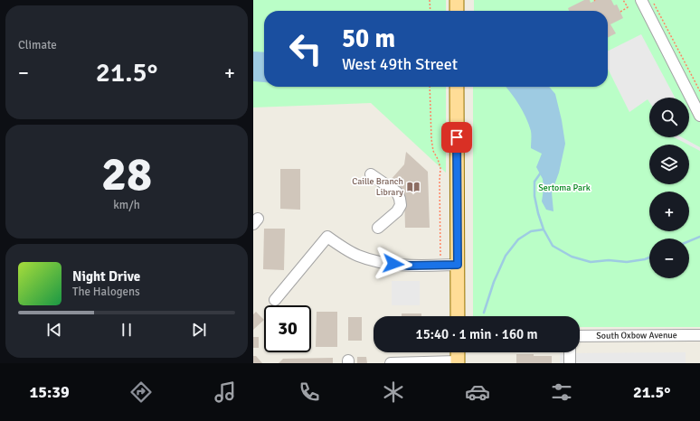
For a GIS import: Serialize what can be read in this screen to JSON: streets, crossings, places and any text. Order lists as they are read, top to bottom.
{
  "streets": {
    "street": ["South Oxbow Avenue"]
  },
  "parks": ["Sertoma Park"],
  "places": {
    "library": ["Caille Branch Library"]
  },
  "page": {
    "tile": [
      "Climate",
      ["28", "km/h"]
    ],
    "turn": ["50 m", "West 49th Street"],
    "heat": ["−", "21.5°", "+"],
    "map_buttons": ["+", "−"],
    "song": ["Night Drive", "The Halogens"],
    "limit": "30",
    "trip": "15:40 · 1 min · 160 m",
    "tabs": ["15:39", "21.5°"]
  }
}
